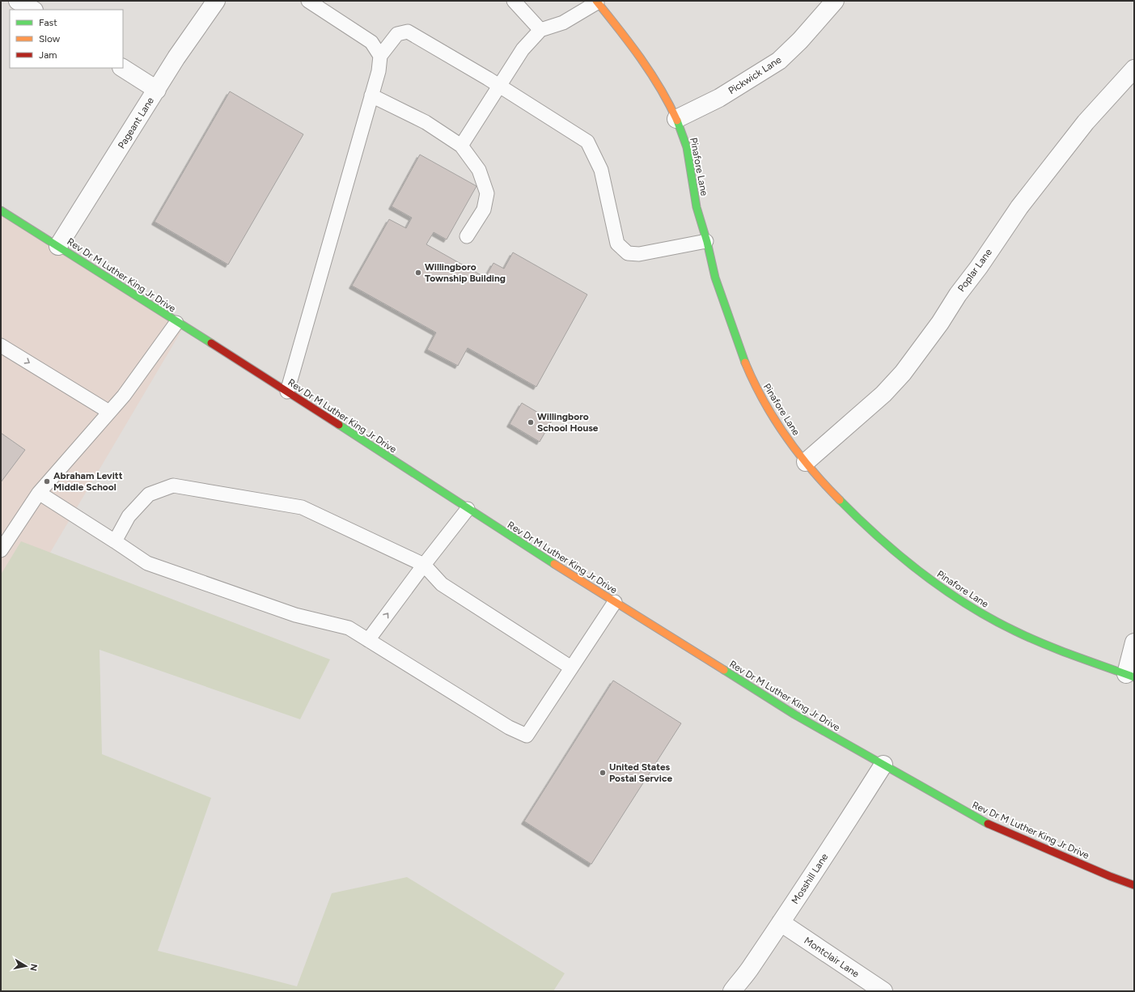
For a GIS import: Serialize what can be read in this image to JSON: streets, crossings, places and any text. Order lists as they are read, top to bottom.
{
  "streets": {
    "street": [
      "Pickwick Lane",
      "Pageant Lane",
      "Pinafore Lane",
      "Poplar Lane",
      "Rev Dr M Luther King Jr Drive",
      "Mosshill Lane",
      "Montclair Lane"
    ]
  },
  "crossings": [
    ["Pickwick Lane", "Pinafore Lane"],
    ["Pageant Lane", "Rev Dr M Luther King Jr Drive"],
    ["Pinafore Lane", "Poplar Lane"],
    ["Rev Dr M Luther King Jr Drive", "Mosshill Lane"],
    ["Mosshill Lane", "Montclair Lane"]
  ],
  "places": [
    "Willingboro Township Building",
    "Willingboro School House",
    "Abraham Levitt Middle School",
    "United States Postal Service"
  ],
  "legend": ["Fast", "Slow", "Jam"],
  "north": "right"
}
